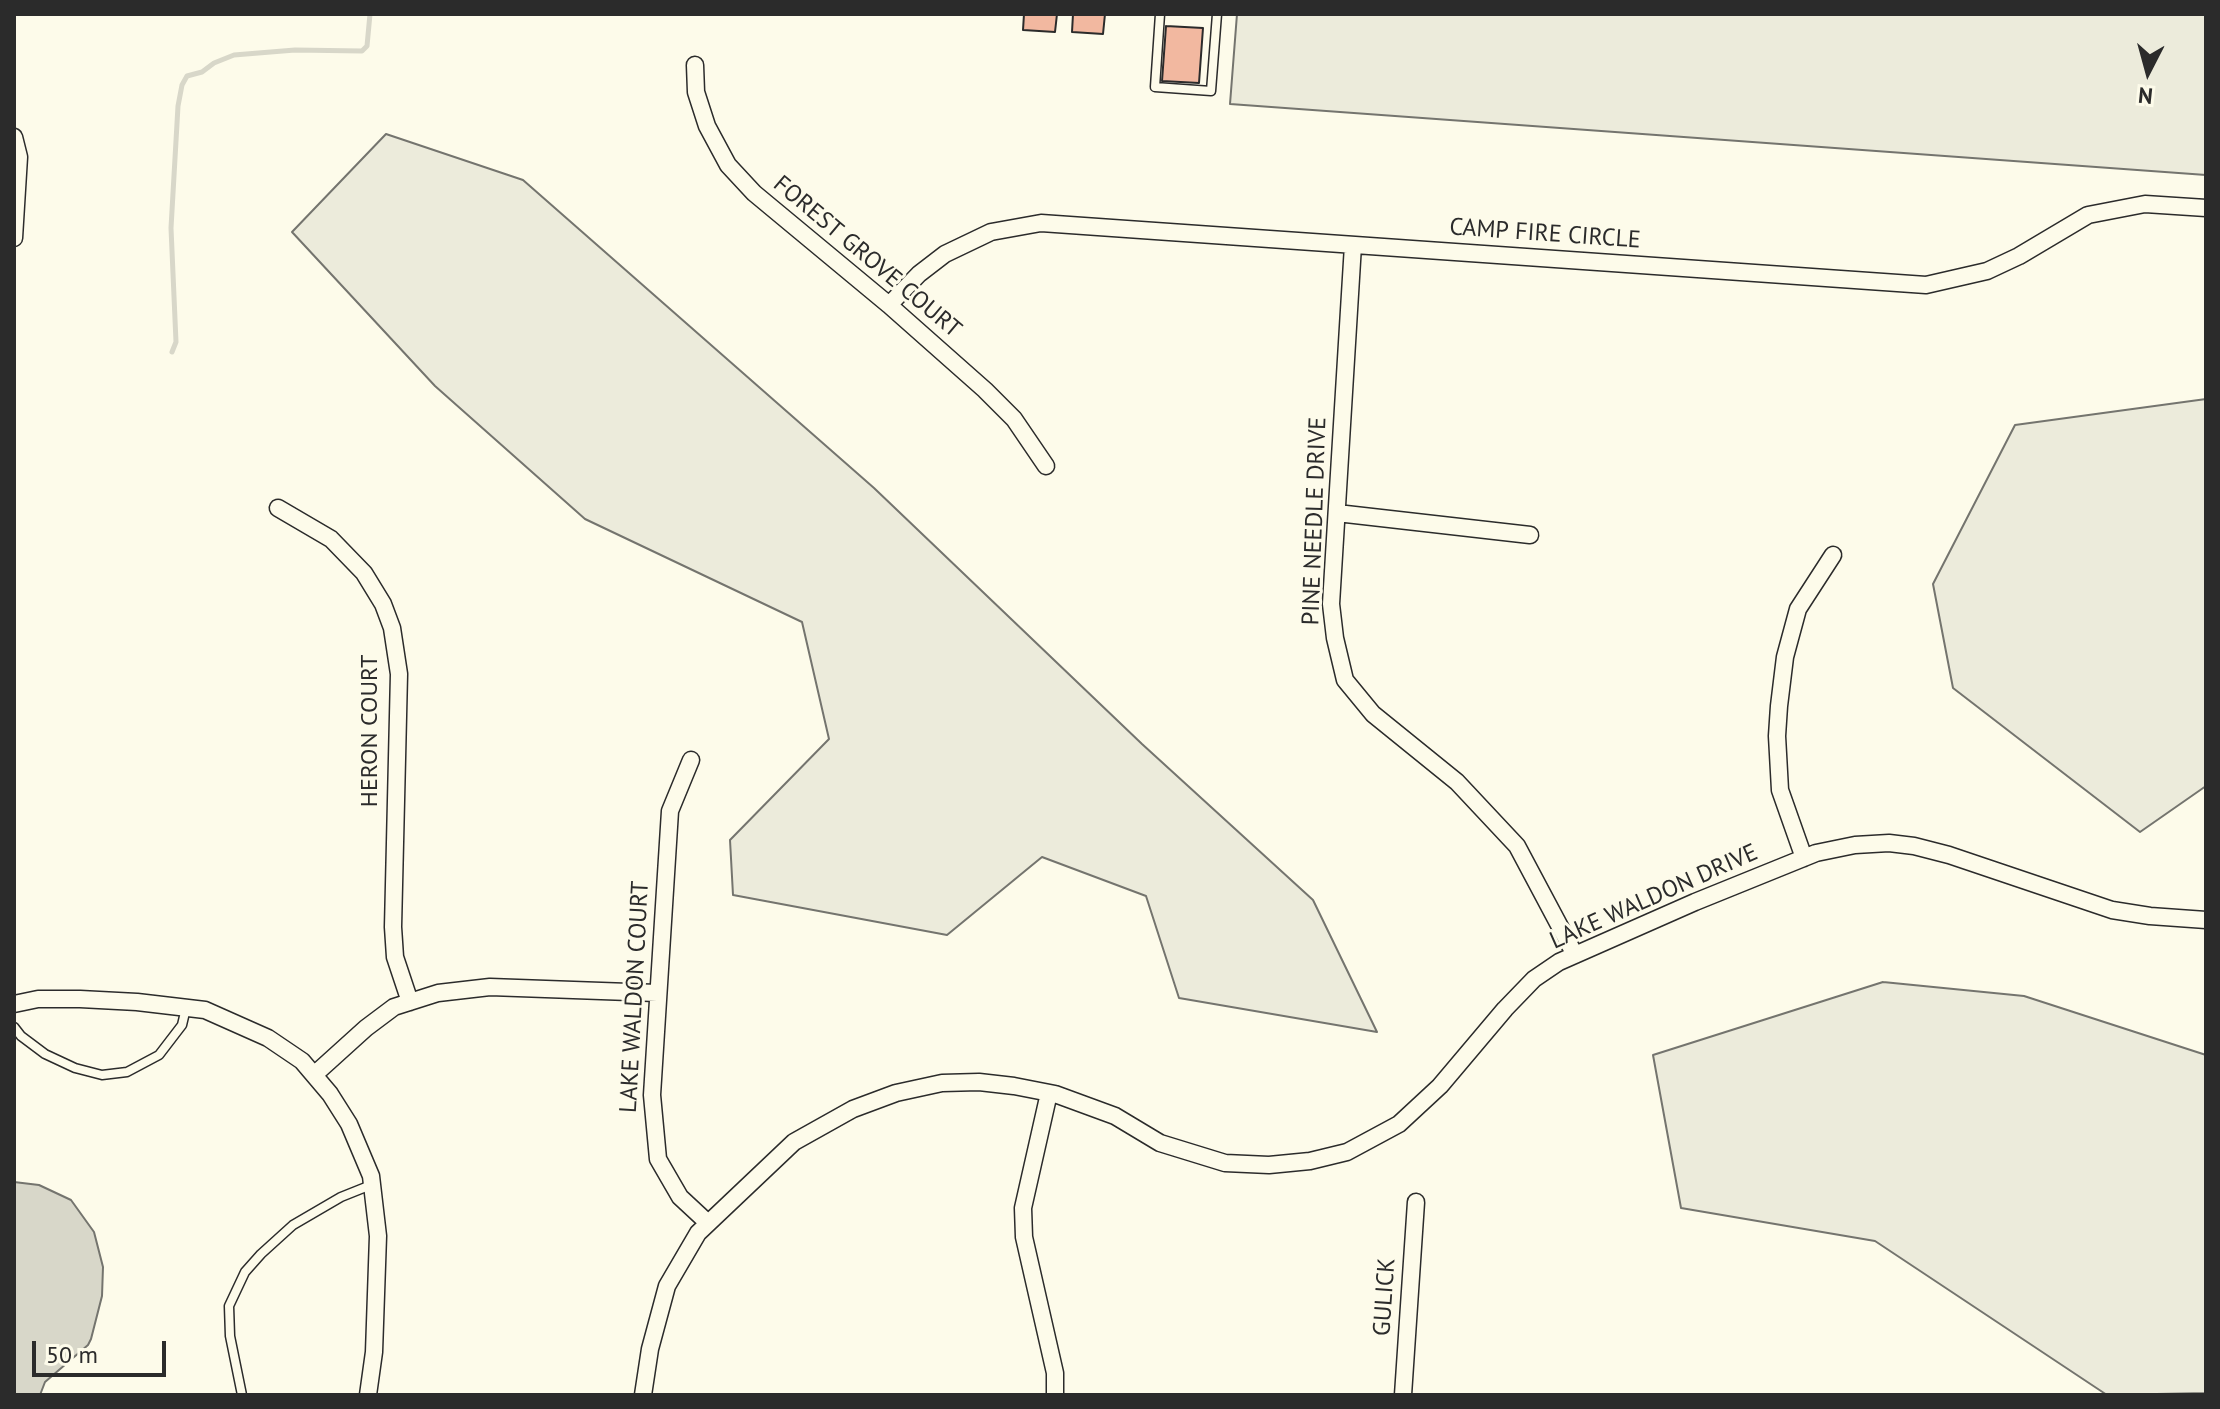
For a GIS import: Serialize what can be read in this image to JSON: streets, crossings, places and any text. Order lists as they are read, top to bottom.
{
  "streets": {
    "street": [
      "CAMP FIRE CIRCLE",
      "FOREST GROVE COURT",
      "PINE NEEDLE DRIVE",
      "HERON COURT",
      "LAKE WALDON DRIVE",
      "LAKE WALDON COURT",
      "GULICK"
    ]
  },
  "crossings": [
    ["CAMP FIRE CIRCLE", "FOREST GROVE COURT"],
    ["CAMP FIRE CIRCLE", "PINE NEEDLE DRIVE"],
    ["PINE NEEDLE DRIVE", "LAKE WALDON DRIVE"],
    ["LAKE WALDON DRIVE", "LAKE WALDON COURT"]
  ],
  "scale_bar": "50 m",
  "north": "bottom"
}
